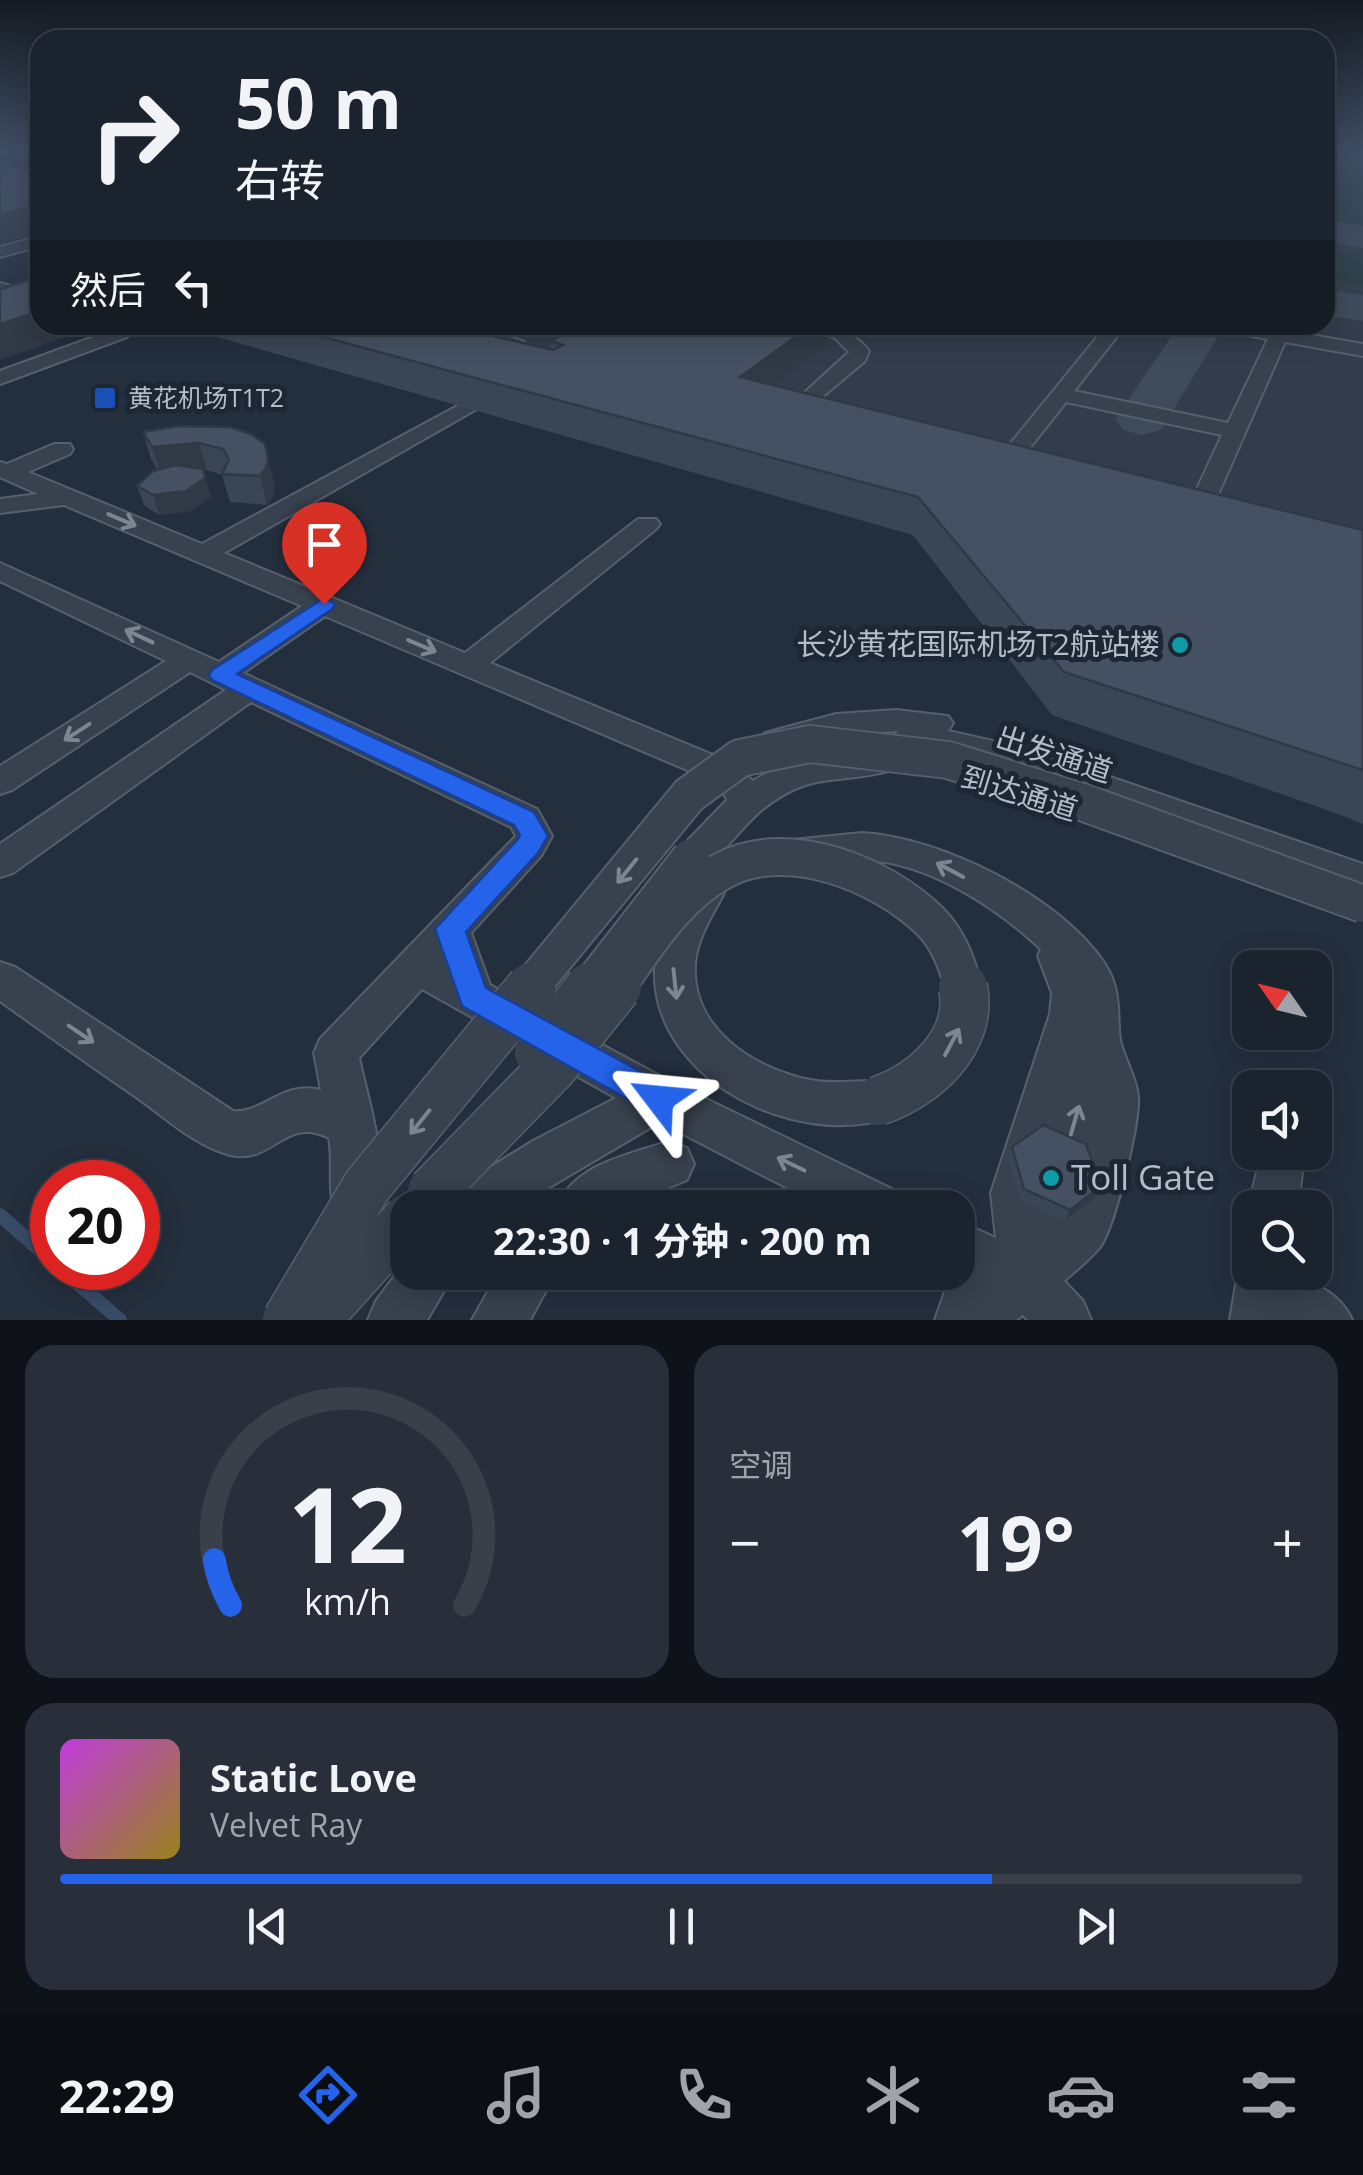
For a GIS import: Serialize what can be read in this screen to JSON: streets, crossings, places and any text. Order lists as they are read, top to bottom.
{
  "streets": {
    "street": ["出发通道", "到达通道"]
  },
  "crossings": [
    ["出发通道", "到达通道"]
  ],
  "places": {
    "transit": ["黄花机场T1T2"],
    "other": ["长沙黄花国际机场T2航站楼", "Toll Gate"]
  },
  "north": "top left",
  "page": {
    "turn": ["50 m", "右转"],
    "then": "然后",
    "limit": "20",
    "trip": "22:30 · 1 分钟 · 200 m",
    "tile": "空调",
    "heat": ["−", "19°", "+"],
    "song": ["Static Love", "Velvet Ray"],
    "tabs": "22:29",
    "gauge": ["12", "km/h"]
  }
}
